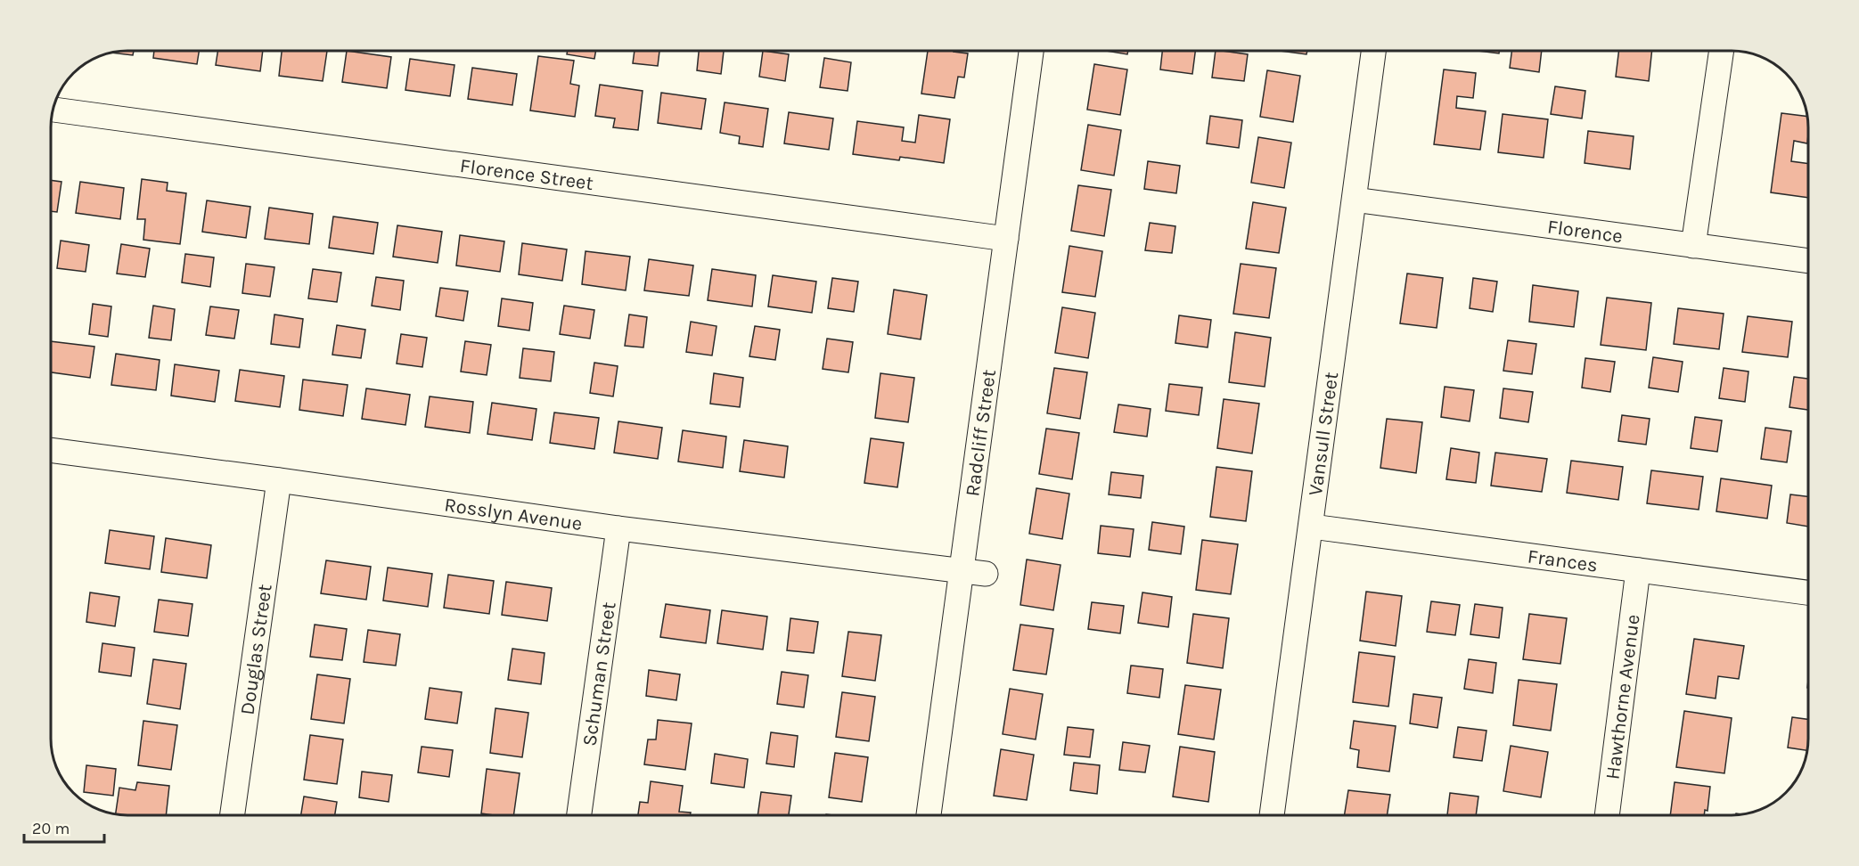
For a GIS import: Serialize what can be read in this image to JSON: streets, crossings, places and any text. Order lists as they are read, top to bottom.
{
  "streets": {
    "street": [
      "Florence Street",
      "Florence",
      "Radcliff Street",
      "Vansull Street",
      "Rosslyn Avenue",
      "Frances",
      "Douglas Street",
      "Schuman Street",
      "Hawthorne Avenue"
    ]
  },
  "crossings": [
    ["Florence Street", "Radcliff Street"],
    ["Florence", "Vansull Street"],
    ["Radcliff Street", "Rosslyn Avenue"],
    ["Vansull Street", "Frances"],
    ["Rosslyn Avenue", "Douglas Street"],
    ["Rosslyn Avenue", "Schuman Street"],
    ["Frances", "Hawthorne Avenue"]
  ],
  "scale_bar": "20 m"
}
